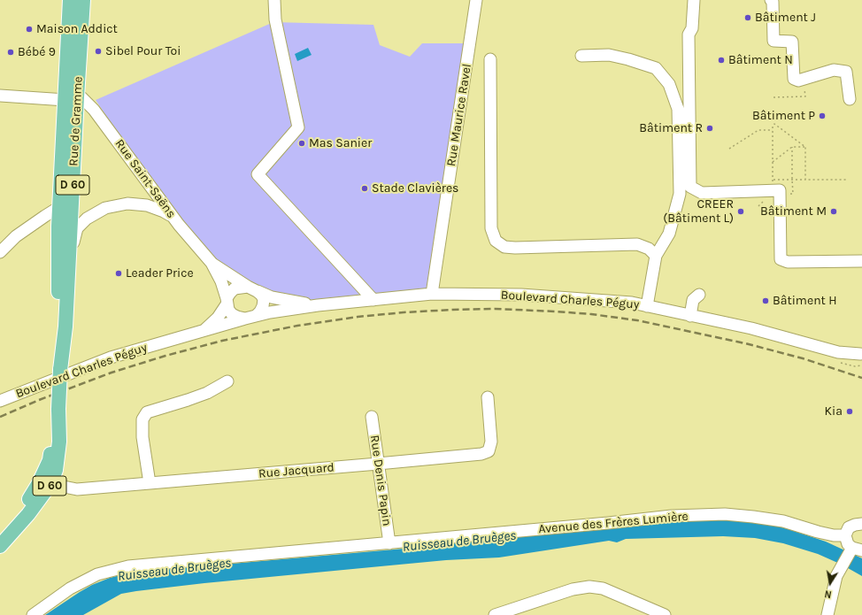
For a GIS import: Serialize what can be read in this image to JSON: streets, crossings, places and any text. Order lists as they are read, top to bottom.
{
  "streets": {
    "main road": ["Rue de Gramme", "D 60"],
    "street": [
      "Rue Maurice Ravel",
      "Rue Saint-Saëns",
      "Boulevard Charles Péguy",
      "Rue Jacquard",
      "Rue Denis Papin",
      "Avenue des Frères Lumière"
    ]
  },
  "crossings": [
    ["Rue Maurice Ravel", "Boulevard Charles Péguy"],
    ["Rue de Gramme", "Rue Saint-Saëns"],
    ["Rue de Gramme", "Rue Jacquard"],
    ["Rue Saint-Saëns", "Boulevard Charles Péguy"],
    ["Rue Jacquard", "Rue Denis Papin"],
    ["Rue Denis Papin", "Avenue des Frères Lumière"]
  ],
  "water": ["Ruisseau de Bruèges"],
  "places": [
    "Bâtiment J",
    "Maison Addict",
    "Sibel Pour Toi",
    "Bébé 9",
    "Bâtiment N",
    "Bâtiment P",
    "Bâtiment R",
    "Mas Sanier",
    "Stade Clavières",
    "CREER (Bâtiment L)",
    "Bâtiment M",
    "Leader Price",
    "Bâtiment H",
    "Kia"
  ],
  "north": "bottom"
}
